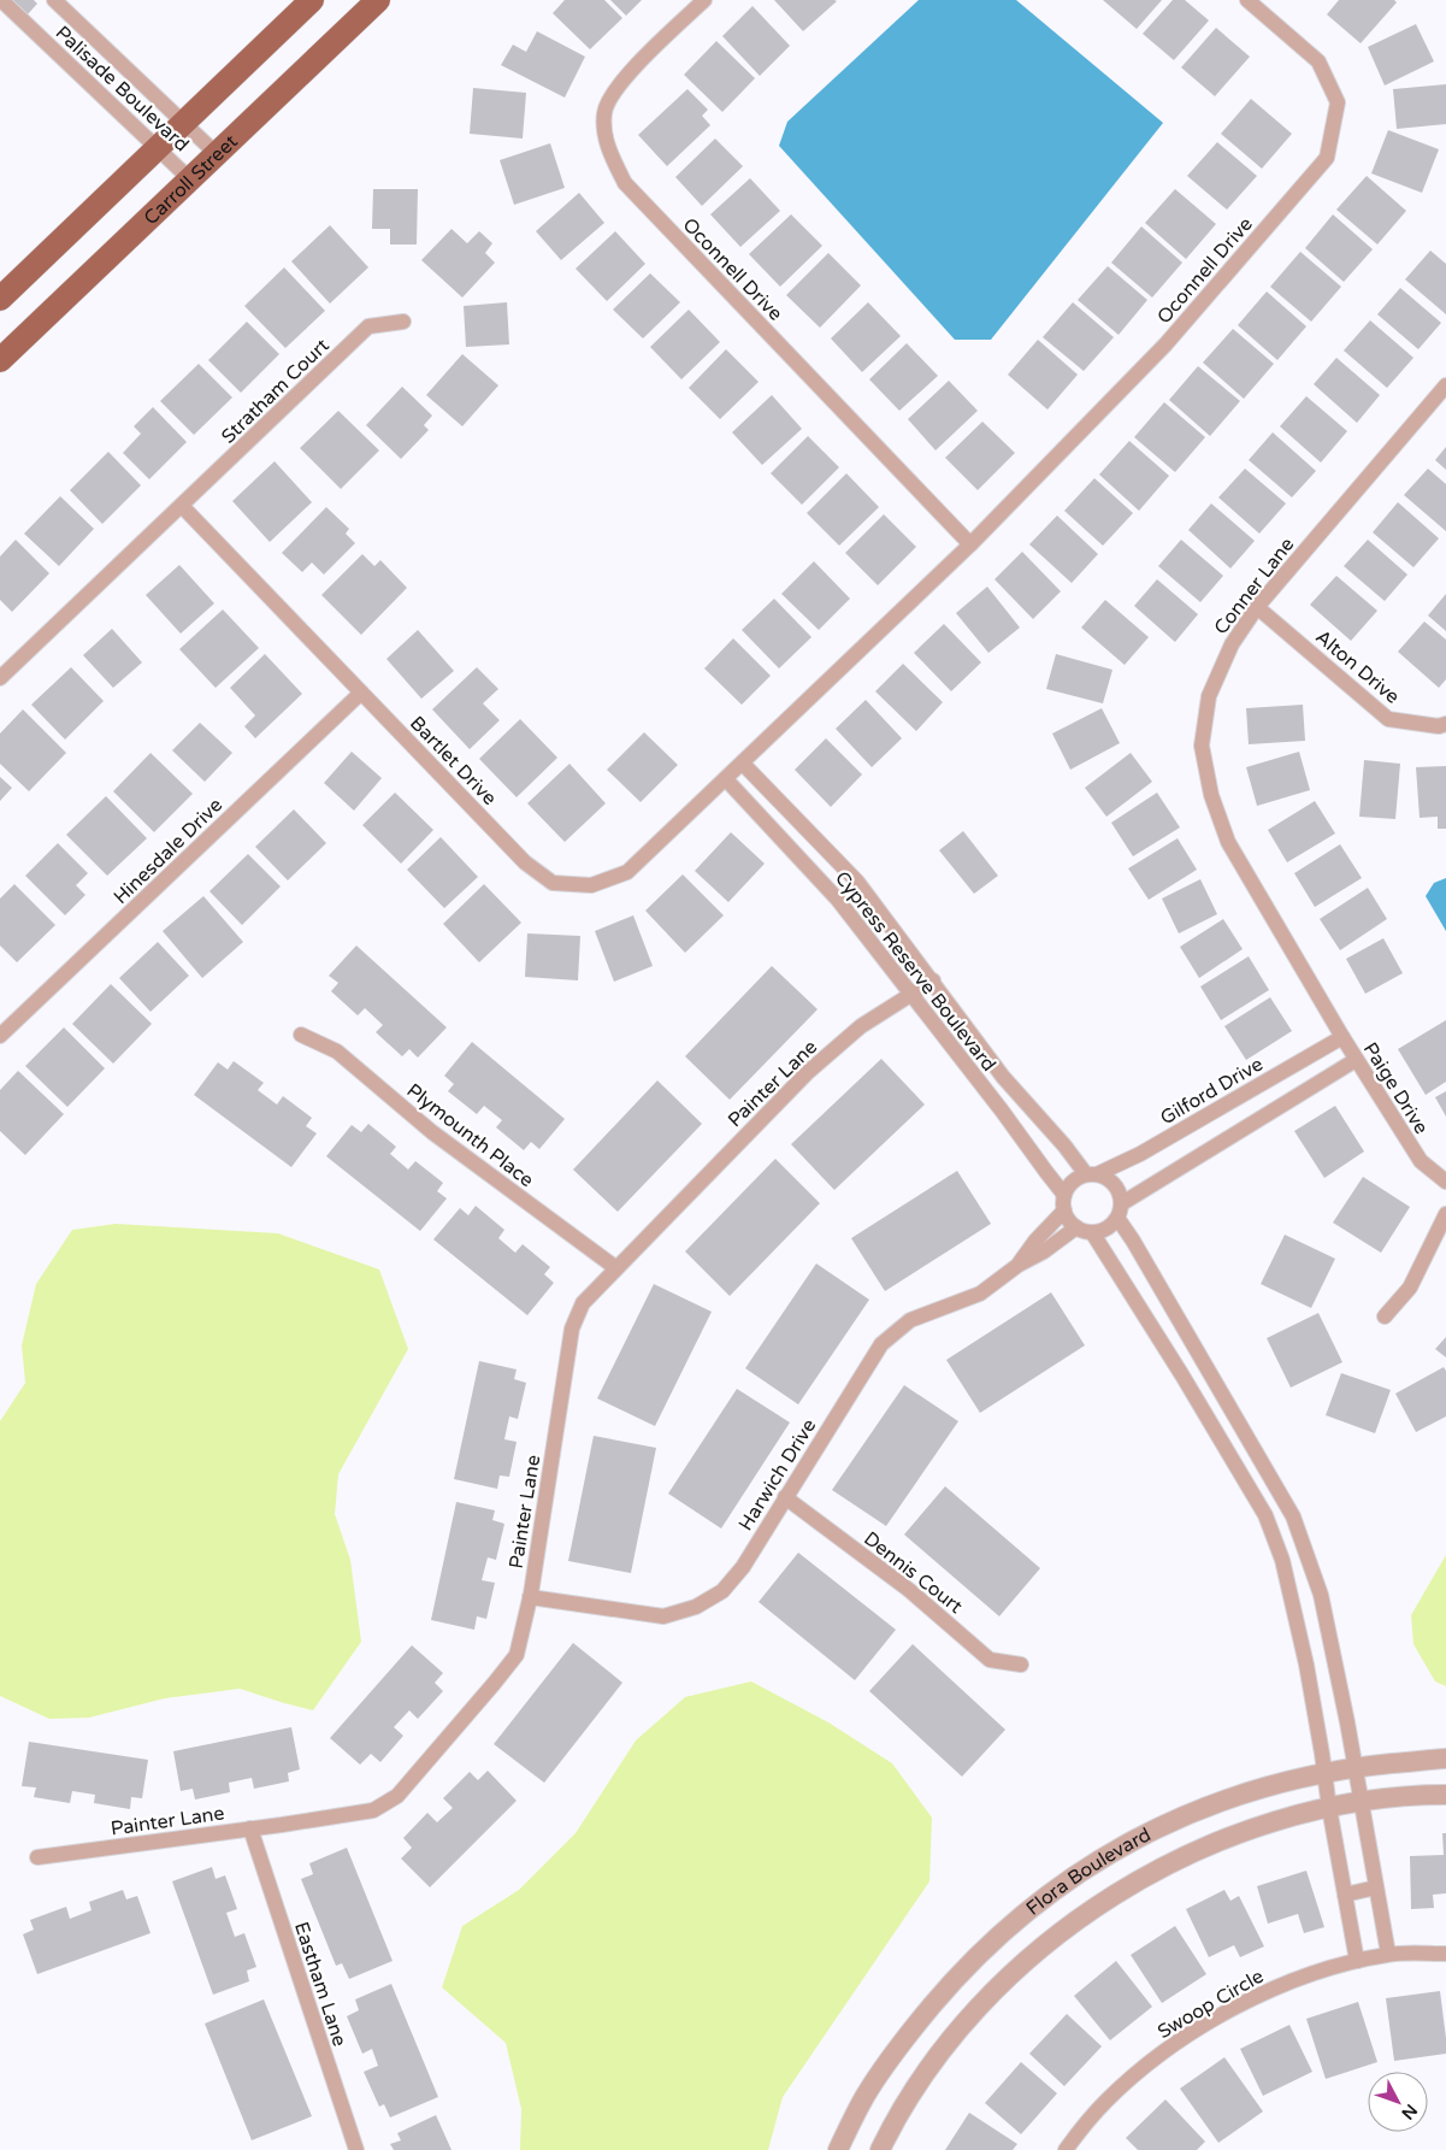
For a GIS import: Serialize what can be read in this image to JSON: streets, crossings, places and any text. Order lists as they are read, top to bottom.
{
  "streets": {
    "main road": ["Carroll Street"],
    "street": [
      "Palisade Boulevard",
      "Oconnell Drive",
      "Stratham Court",
      "Conner Lane",
      "Alton Drive",
      "Bartlet Drive",
      "Hinesdale Drive",
      "Cypress Reserve Boulevard",
      "Painter Lane",
      "Paige Drive",
      "Gilford Drive",
      "Plymounth Place",
      "Harwich Drive",
      "Dennis Court",
      "Flora Boulevard",
      "Eastham Lane",
      "Swoop Circle"
    ]
  },
  "crossings": [
    ["Palisade Boulevard", "Carroll Street"],
    ["Oconnell Drive", "Bartlet Drive"],
    ["Oconnell Drive", "Cypress Reserve Boulevard"],
    ["Stratham Court", "Bartlet Drive"],
    ["Conner Lane", "Alton Drive"],
    ["Conner Lane", "Paige Drive"],
    ["Conner Lane", "Gilford Drive"],
    ["Bartlet Drive", "Hinesdale Drive"],
    ["Bartlet Drive", "Cypress Reserve Boulevard"],
    ["Cypress Reserve Boulevard", "Painter Lane"],
    ["Cypress Reserve Boulevard", "Gilford Drive"],
    ["Cypress Reserve Boulevard", "Harwich Drive"],
    ["Painter Lane", "Plymounth Place"],
    ["Painter Lane", "Harwich Drive"],
    ["Painter Lane", "Eastham Lane"],
    ["Paige Drive", "Gilford Drive"],
    ["Gilford Drive", "Harwich Drive"],
    ["Harwich Drive", "Dennis Court"]
  ],
  "north": "bottom right"
}
